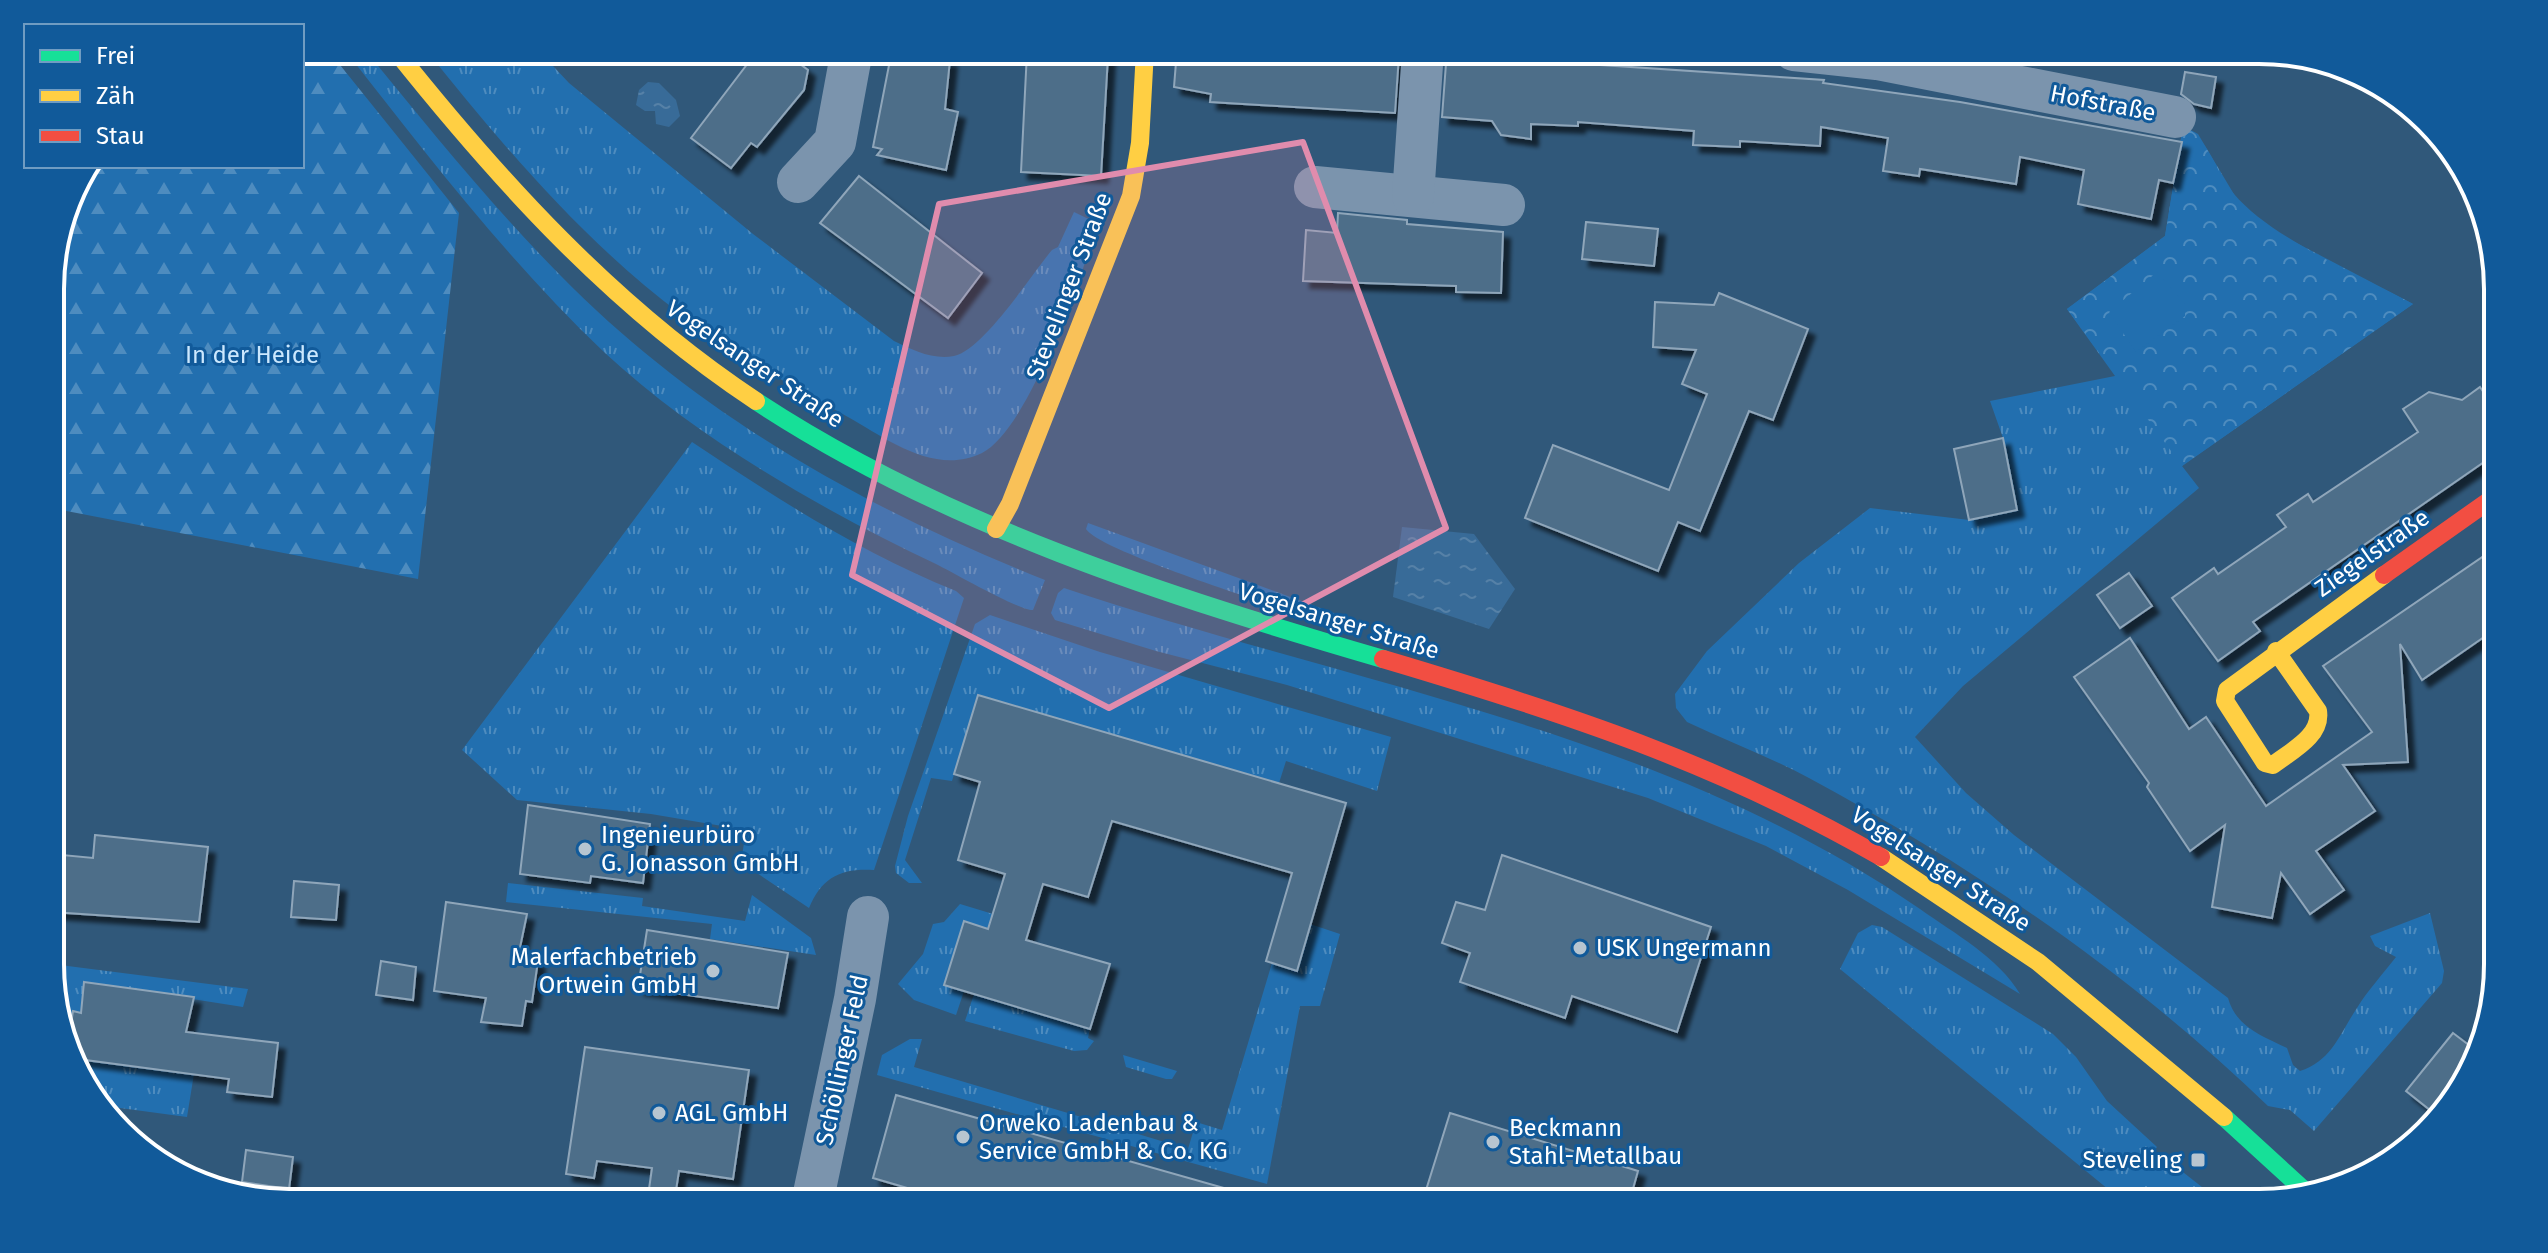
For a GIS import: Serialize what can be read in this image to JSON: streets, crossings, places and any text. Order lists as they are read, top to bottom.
{
  "streets": {
    "main road": ["Stevelinger Straße", "Vogelsanger Straße", "Ziegelstraße"],
    "street": ["Hofstraße", "Schöllinger Feld"]
  },
  "crossings": [
    ["Stevelinger Straße", "Vogelsanger Straße"]
  ],
  "parks": ["In der Heide"],
  "places": {
    "other": [
      "Ingenieurbüro G. Jonasson GmbH",
      "USK Ungermann",
      "Malerfachbetrieb Ortwein GmbH",
      "AGL GmbH",
      "Orweko Ladenbau & Service GmbH & Co. KG",
      "Beckmann Stahl-Metallbau"
    ],
    "transit": ["Steveling"]
  },
  "legend": ["Frei", "Zäh", "Stau"]
}
